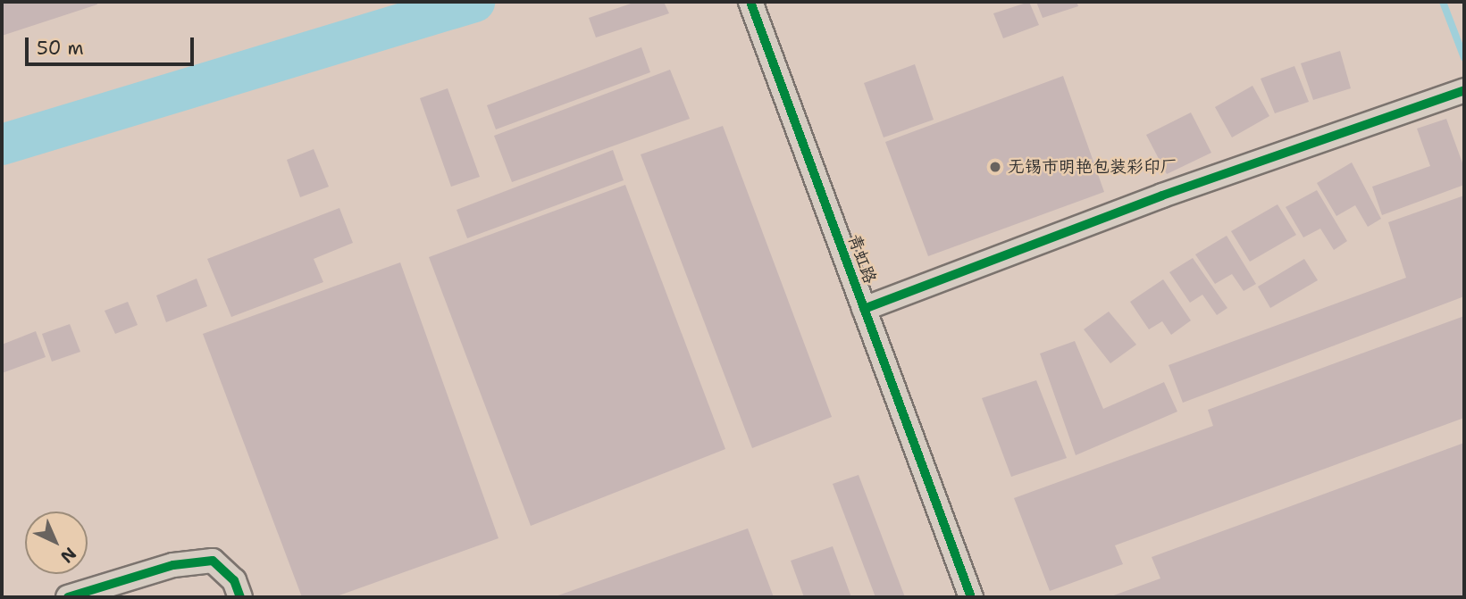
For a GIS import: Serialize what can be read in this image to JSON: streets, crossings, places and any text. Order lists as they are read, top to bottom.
{
  "streets": {
    "street": ["青虹路"]
  },
  "places": ["无锡市明艳包装彩印厂"],
  "scale_bar": "50 m",
  "north": "bottom right"
}
